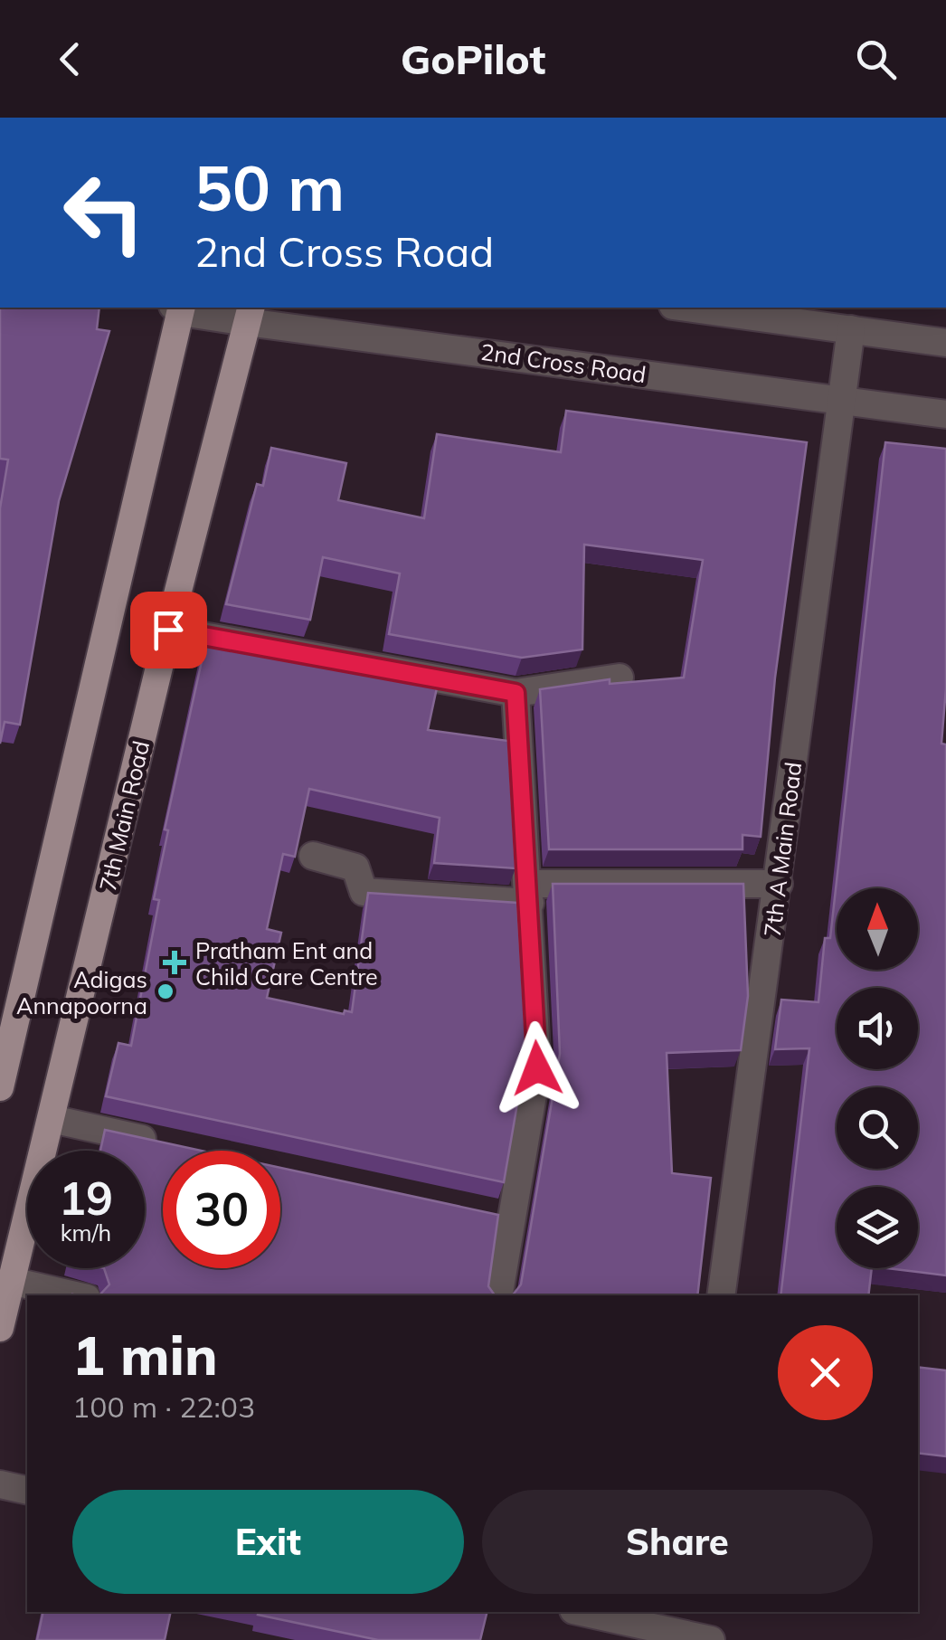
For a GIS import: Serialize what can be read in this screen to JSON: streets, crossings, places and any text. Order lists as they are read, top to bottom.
{
  "streets": {
    "main road": ["7th Main Road"],
    "street": ["2nd Cross Road", "7th A Main Road"]
  },
  "crossings": [
    ["2nd Cross Road", "7th Main Road"],
    ["2nd Cross Road", "7th A Main Road"]
  ],
  "places": {
    "health": ["Pratham Ent and Child Care Centre"],
    "other": ["Adigas Annapoorna"]
  },
  "north": "top",
  "page": {
    "header": "GoPilot",
    "turn": ["50 m", "2nd Cross Road"],
    "speed": "19 km/h",
    "limit": "30",
    "heading": ["1 min", "100 m · 22:03"],
    "buttons": ["Exit", "Share"]
  }
}
